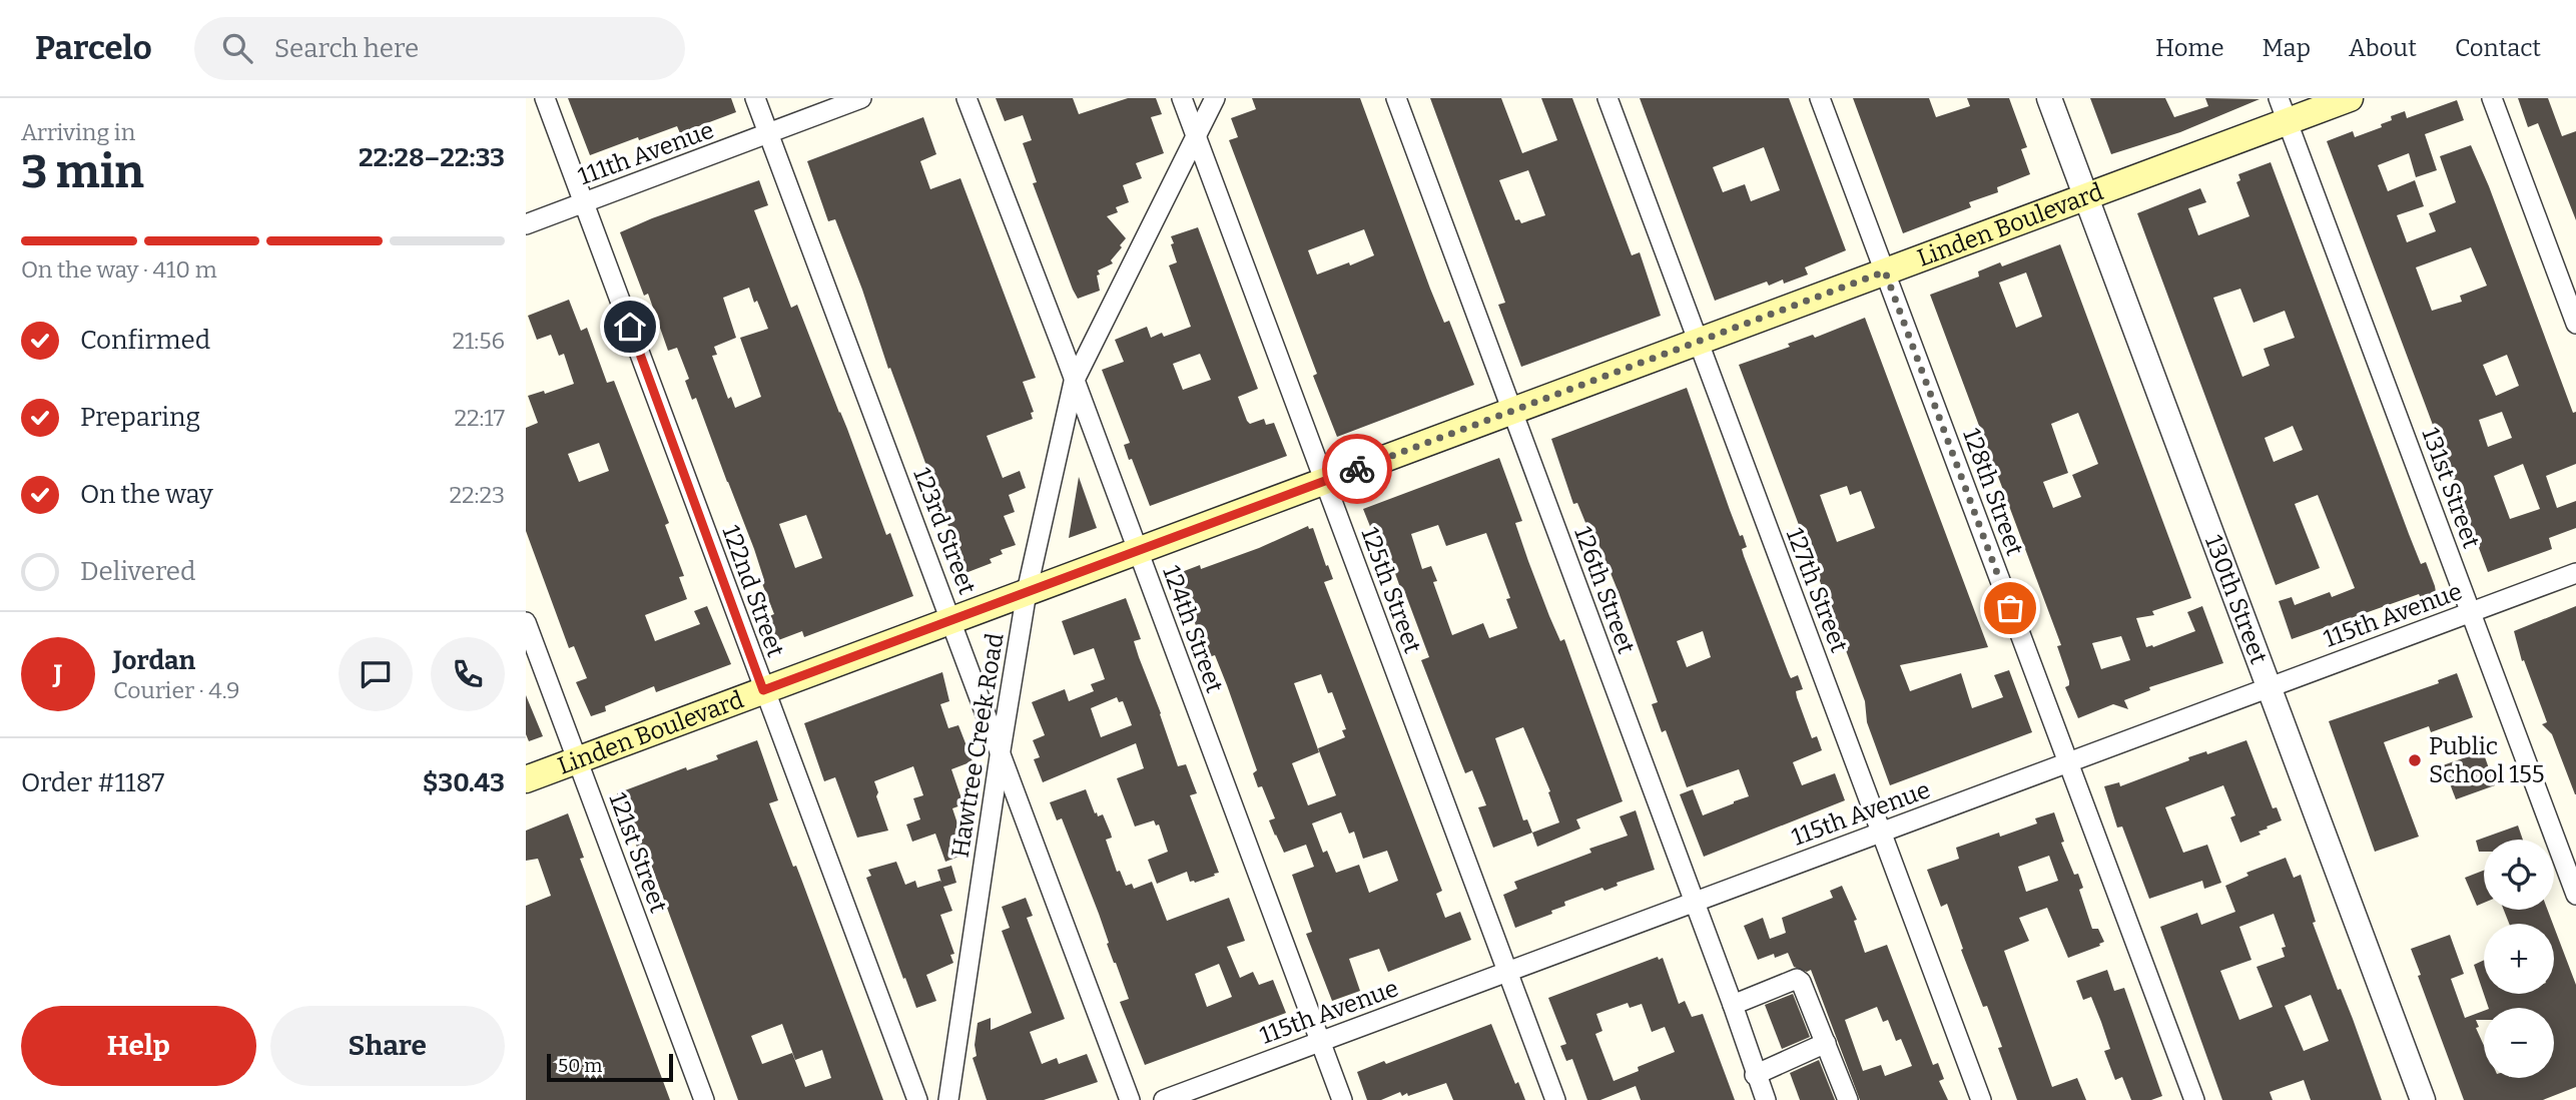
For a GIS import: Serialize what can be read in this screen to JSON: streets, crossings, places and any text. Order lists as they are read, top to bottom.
{
  "streets": {
    "main road": ["Linden Boulevard"],
    "street": [
      "111th Avenue",
      "131st Street",
      "128th Street",
      "123rd Street",
      "125th Street",
      "126th Street",
      "127th Street",
      "122nd Street",
      "130th Street",
      "115th Avenue",
      "124th Street",
      "Hawtree Creek Road",
      "121st Street"
    ]
  },
  "crossings": [
    ["111th Avenue", "123rd Street"],
    ["111th Avenue", "122nd Street"],
    ["Linden Boulevard", "131st Street"],
    ["Linden Boulevard", "128th Street"],
    ["Linden Boulevard", "123rd Street"],
    ["Linden Boulevard", "125th Street"],
    ["Linden Boulevard", "126th Street"],
    ["Linden Boulevard", "127th Street"],
    ["Linden Boulevard", "122nd Street"],
    ["Linden Boulevard", "130th Street"],
    ["Linden Boulevard", "124th Street"],
    ["Linden Boulevard", "Hawtree Creek Road"],
    ["Linden Boulevard", "121st Street"],
    ["131st Street", "115th Avenue"],
    ["128th Street", "115th Avenue"],
    ["123rd Street", "Hawtree Creek Road"],
    ["125th Street", "115th Avenue"],
    ["125th Street", "Hawtree Creek Road"],
    ["126th Street", "115th Avenue"],
    ["127th Street", "115th Avenue"],
    ["130th Street", "115th Avenue"],
    ["115th Avenue", "124th Street"],
    ["124th Street", "Hawtree Creek Road"]
  ],
  "places": ["Public School 155"],
  "scale_bar": "50 m",
  "page": {
    "header": "Parcelo",
    "search": "Search here",
    "nav": [
      "Home",
      "Map",
      "About",
      "Contact"
    ],
    "heading": ["3 min", "Arriving in", "22:28–22:33"],
    "panel": [
      "Jordan",
      "Courier · 4.9",
      "Order #1187",
      "$30.43"
    ],
    "bar": "On the way · 410 m",
    "list": [
      ["Confirmed", "21:56"],
      ["Preparing", "22:17"],
      ["On the way", "22:23"],
      "Delivered"
    ],
    "round": "J",
    "map_buttons": ["+", "−"],
    "buttons": ["Help", "Share"],
    "scale": "50 m"
  }
}
